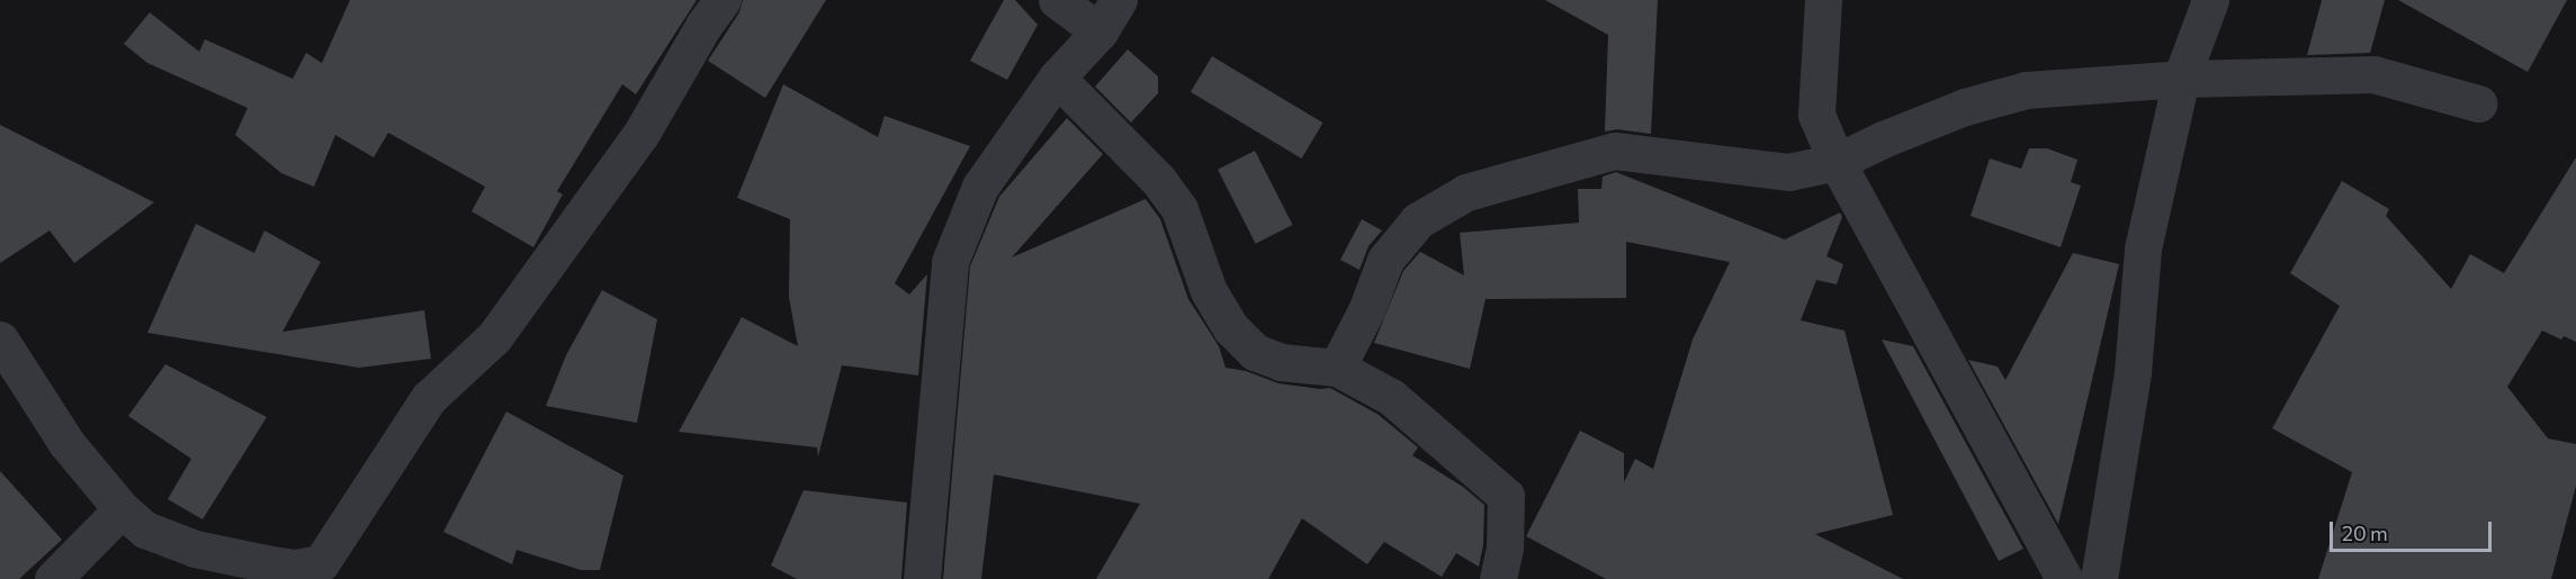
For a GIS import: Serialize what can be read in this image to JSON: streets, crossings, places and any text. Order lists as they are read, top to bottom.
{
  "scale_bar": "20 m"
}
